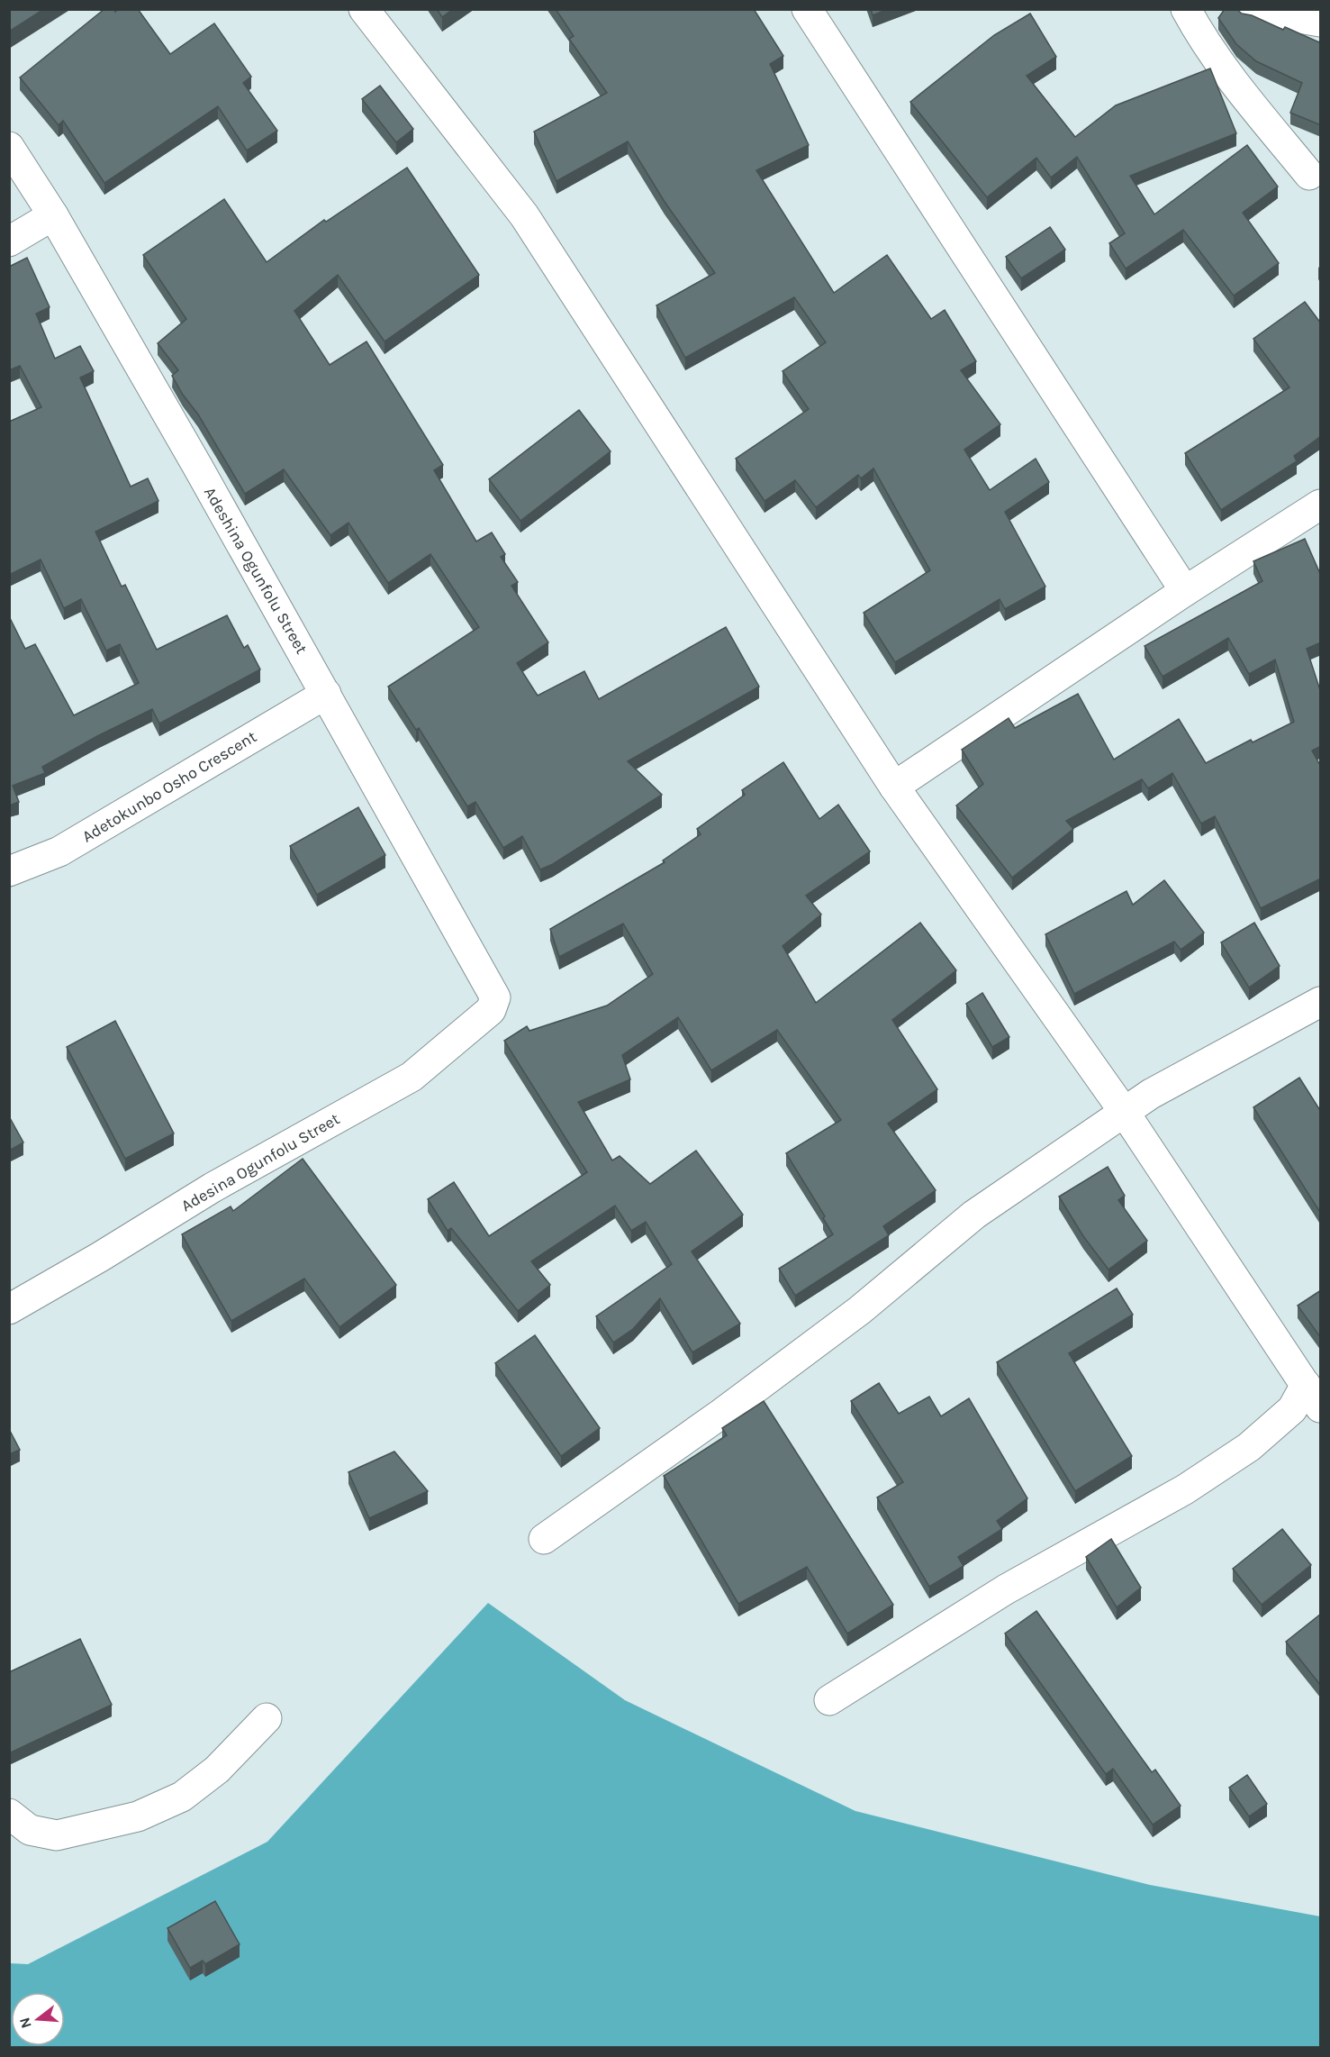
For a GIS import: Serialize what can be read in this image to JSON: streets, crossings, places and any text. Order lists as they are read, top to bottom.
{
  "streets": {
    "street": ["Adeshina Ogunfolu Street", "Adetokunbo Osho Crescent", "Adesina Ogunfolu Street"]
  },
  "crossings": [
    ["Adeshina Ogunfolu Street", "Adetokunbo Osho Crescent"],
    ["Adeshina Ogunfolu Street", "Adesina Ogunfolu Street"]
  ],
  "north": "left"
}
